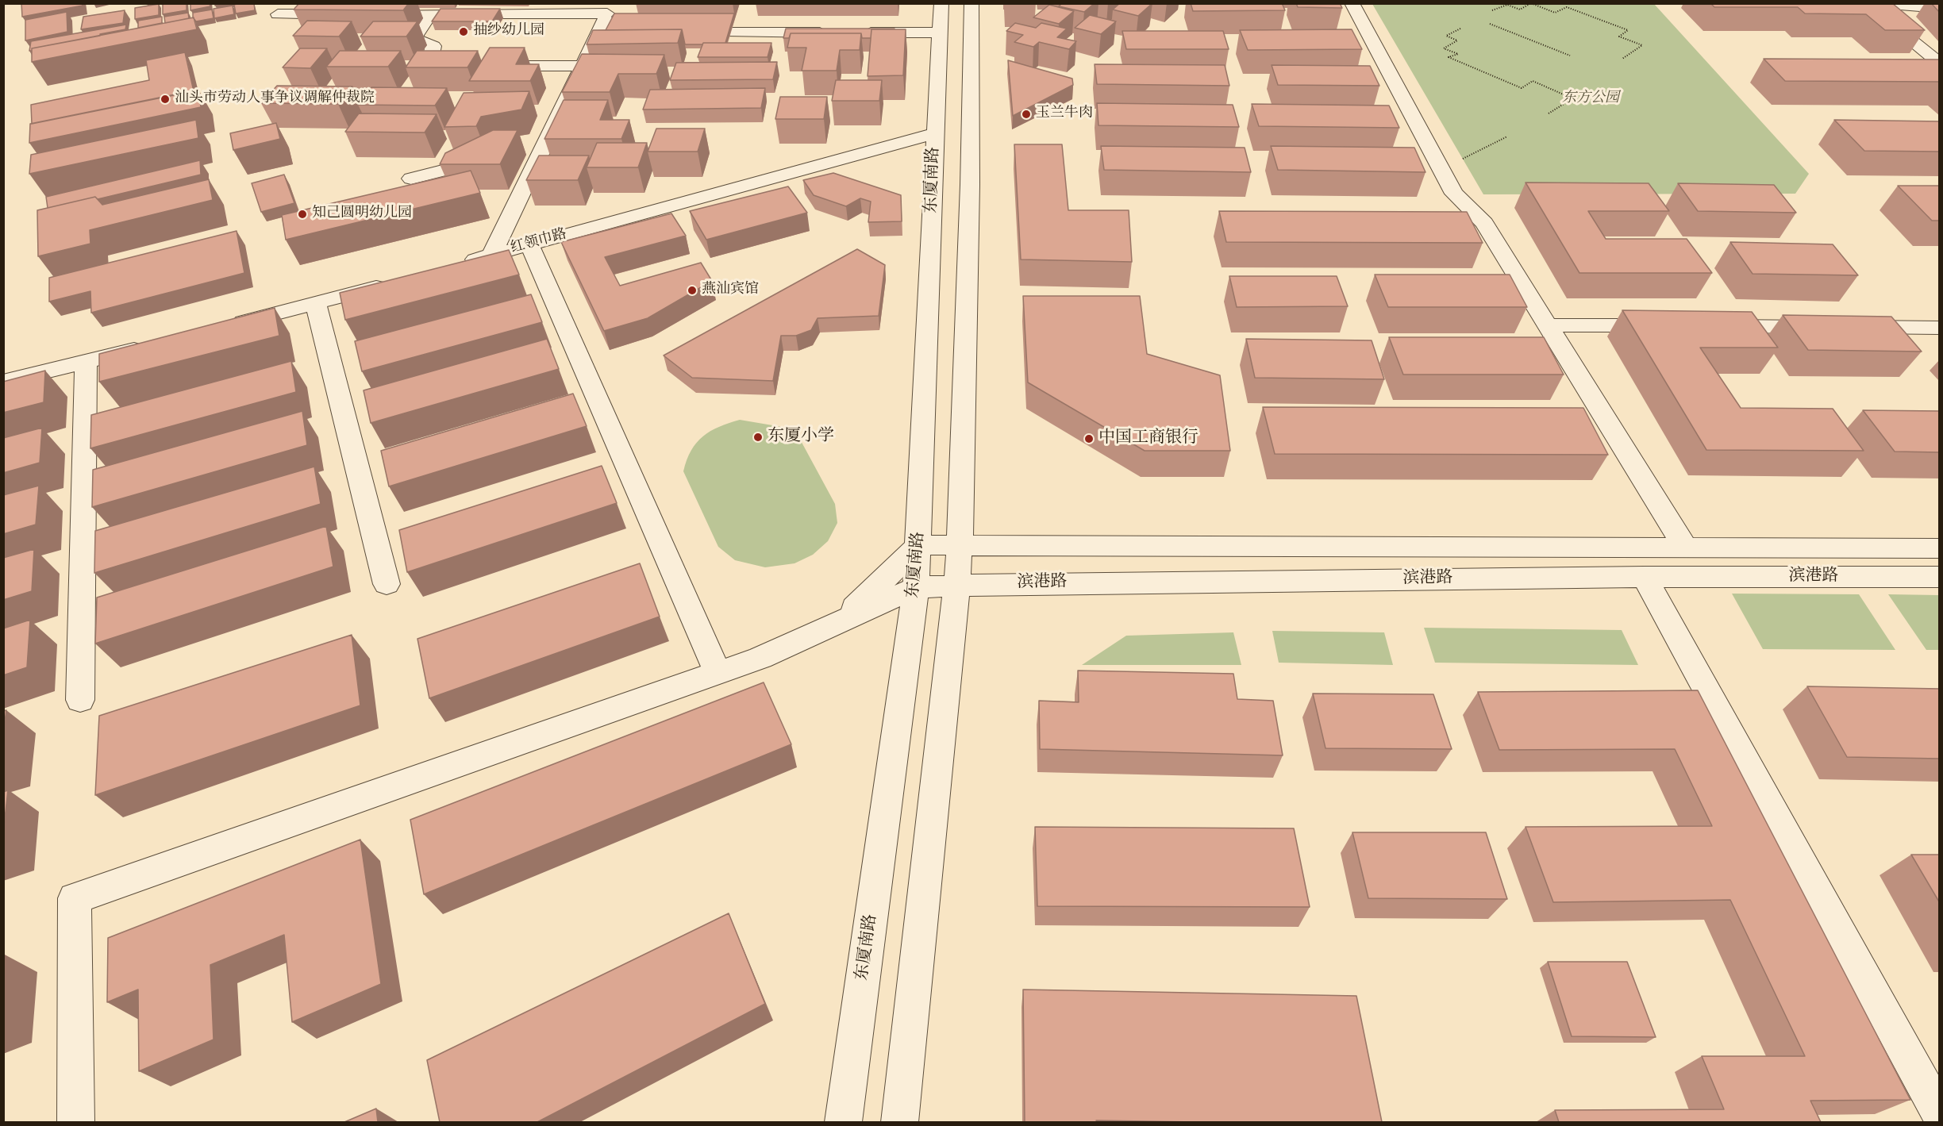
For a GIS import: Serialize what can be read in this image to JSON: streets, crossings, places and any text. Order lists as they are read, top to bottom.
{
  "streets": {
    "street": ["东厦南路", "红领巾路", "滨港路"]
  },
  "crossings": [
    ["东厦南路", "红领巾路"],
    ["东厦南路", "滨港路"]
  ],
  "parks": ["东方公园"],
  "places": [
    "抽纱幼儿园",
    "汕头市劳动人事争议调解仲裁院",
    "玉兰牛肉",
    "知己圆明幼儿园",
    "燕汕宾馆",
    "东厦小学",
    "中国工商银行"
  ]
}
